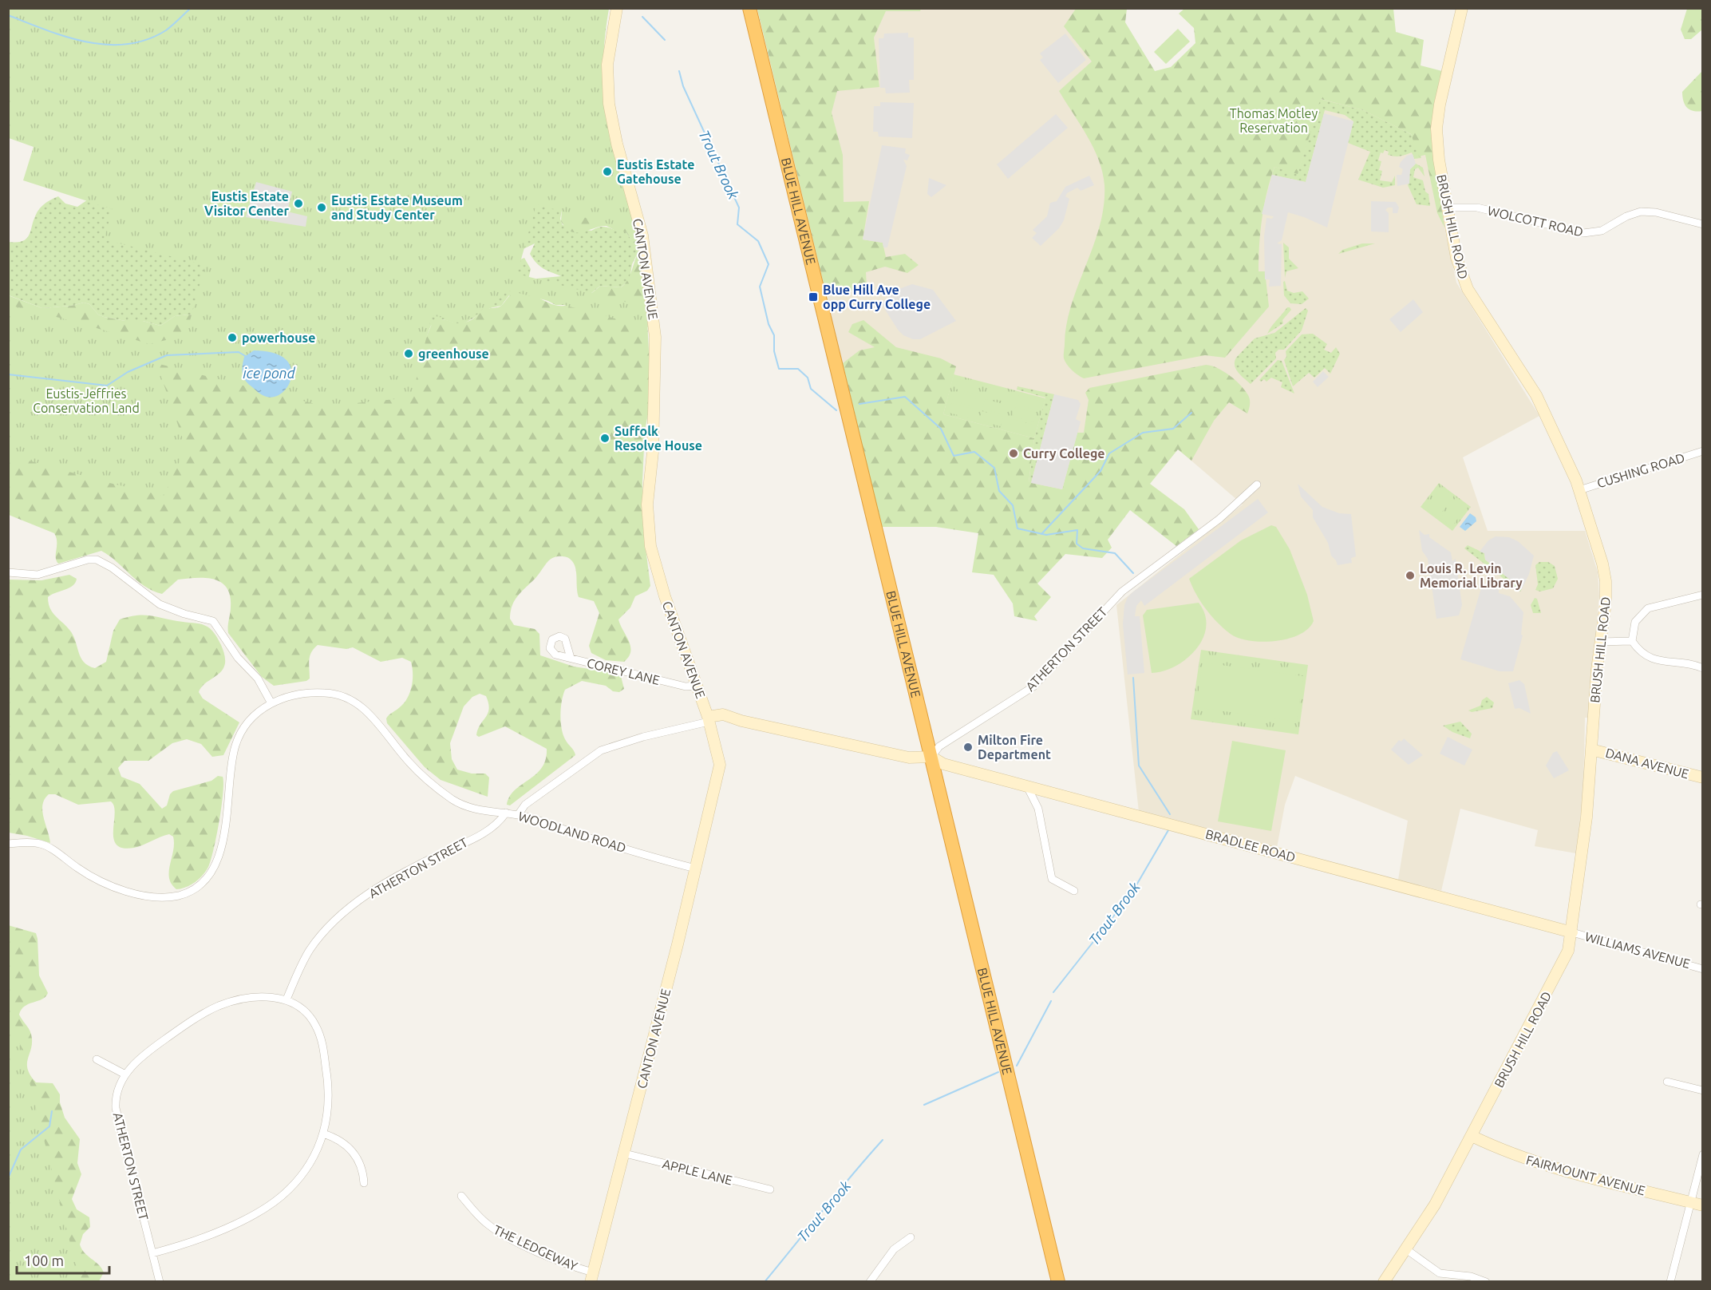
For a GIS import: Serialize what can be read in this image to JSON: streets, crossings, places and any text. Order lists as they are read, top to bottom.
{
  "streets": {
    "highway": ["BLUE HILL AVENUE"],
    "street": [
      "WOLCOTT ROAD",
      "BRUSH HILL ROAD",
      "CANTON AVENUE",
      "CUSHING ROAD",
      "ATHERTON STREET",
      "COREY LANE",
      "DANA AVENUE",
      "WOODLAND ROAD",
      "BRADLEE ROAD",
      "WILLIAMS AVENUE",
      "APPLE LANE",
      "FAIRMOUNT AVENUE",
      "THE LEDGEWAY"
    ]
  },
  "crossings": [
    ["BLUE HILL AVENUE", "ATHERTON STREET"],
    ["BLUE HILL AVENUE", "BRADLEE ROAD"],
    ["WOLCOTT ROAD", "BRUSH HILL ROAD"],
    ["BRUSH HILL ROAD", "CUSHING ROAD"],
    ["BRUSH HILL ROAD", "DANA AVENUE"],
    ["BRUSH HILL ROAD", "BRADLEE ROAD"],
    ["BRUSH HILL ROAD", "WILLIAMS AVENUE"],
    ["BRUSH HILL ROAD", "FAIRMOUNT AVENUE"],
    ["CANTON AVENUE", "COREY LANE"],
    ["CANTON AVENUE", "WOODLAND ROAD"],
    ["CANTON AVENUE", "APPLE LANE"],
    ["CANTON AVENUE", "THE LEDGEWAY"],
    ["ATHERTON STREET", "WOODLAND ROAD"],
    ["ATHERTON STREET", "BRADLEE ROAD"],
    ["BRADLEE ROAD", "WILLIAMS AVENUE"]
  ],
  "water": ["Trout Brook", "ice pond"],
  "parks": ["Thomas Motley Reservation", "Eustis-Jeffries Conservation Land"],
  "places": {
    "other": [
      "Eustis Estate Gatehouse",
      "Eustis Estate Visitor Center",
      "Eustis Estate Museum and Study Center",
      "powerhouse",
      "greenhouse",
      "Suffolk Resolve House",
      "Curry College",
      "Louis R. Levin Memorial Library",
      "Milton Fire Department"
    ],
    "transit": ["Blue Hill Ave opp Curry College"]
  },
  "scale_bar": "100 m"
}
